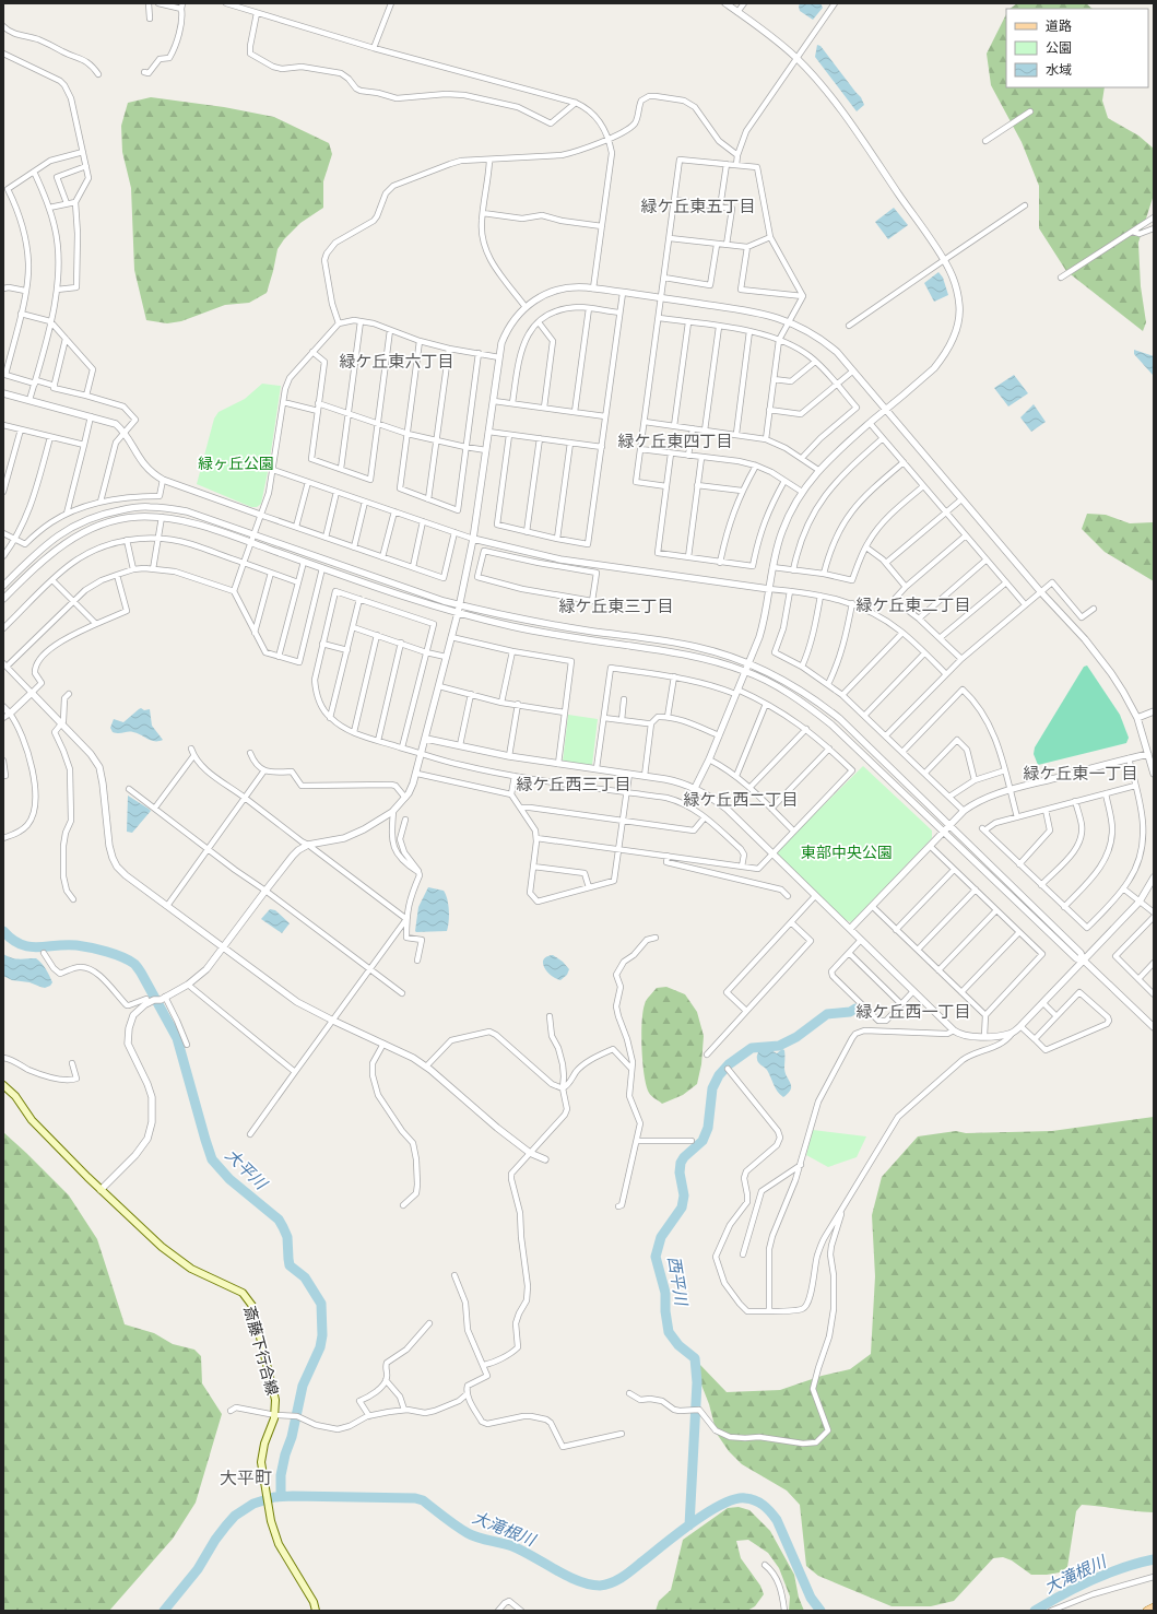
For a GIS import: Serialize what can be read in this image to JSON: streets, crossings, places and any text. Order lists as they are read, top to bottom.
{
  "streets": {
    "main road": ["斎藤下行合線"]
  },
  "districts": [
    "緑ケ丘東五丁目",
    "緑ケ丘東六丁目",
    "緑ケ丘東四丁目",
    "緑ケ丘東二丁目",
    "緑ケ丘東三丁目",
    "緑ケ丘東一丁目",
    "緑ケ丘西三丁目",
    "緑ケ丘西二丁目",
    "緑ケ丘西一丁目",
    "大平町"
  ],
  "water": ["大平川", "西平川", "大滝根川"],
  "parks": ["緑ヶ丘公園", "東部中央公園"],
  "legend": ["道路", "公園", "水域"]
}
